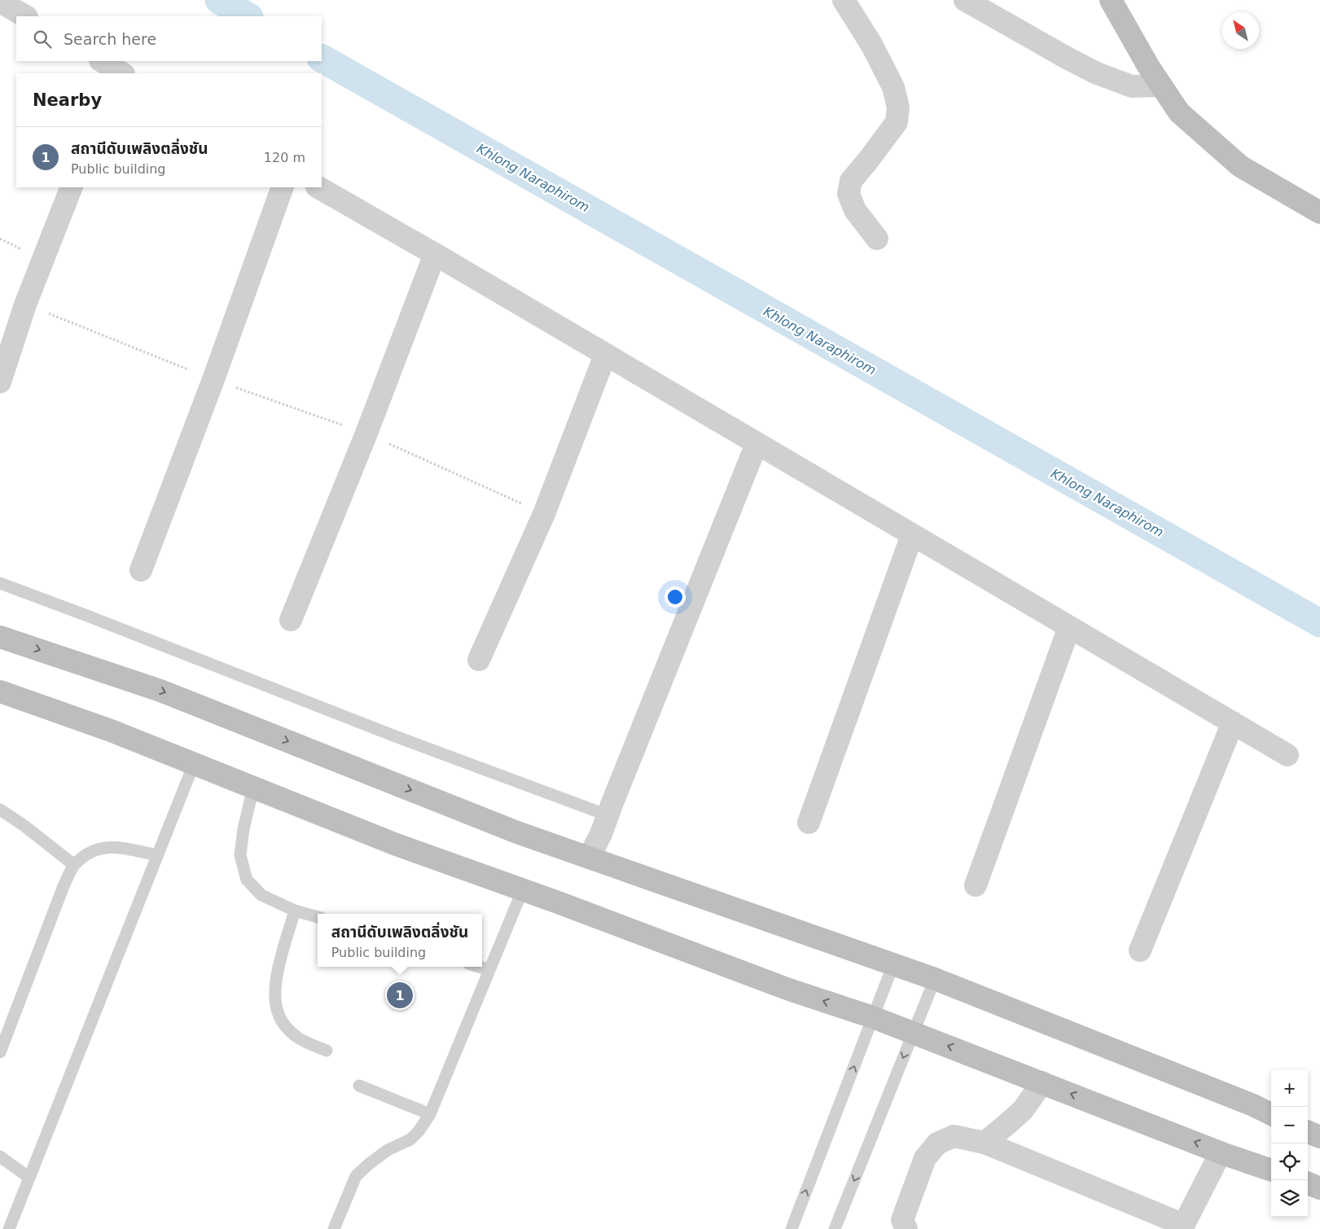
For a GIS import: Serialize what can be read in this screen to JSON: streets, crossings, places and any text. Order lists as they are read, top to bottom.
{
  "water": ["Khlong Naraphirom"],
  "north": "top left",
  "page": {
    "search": "Search here",
    "heading": "Nearby",
    "list": [
      {
        "mark": "1",
        "name": "สถานีดับเพลิงตลิ่งชัน",
        "note": "Public building",
        "value": "120 m"
      }
    ],
    "popup": ["สถานีดับเพลิงตลิ่งชัน", "Public building"],
    "pins": "1",
    "map_buttons": ["+", "−"]
  }
}
